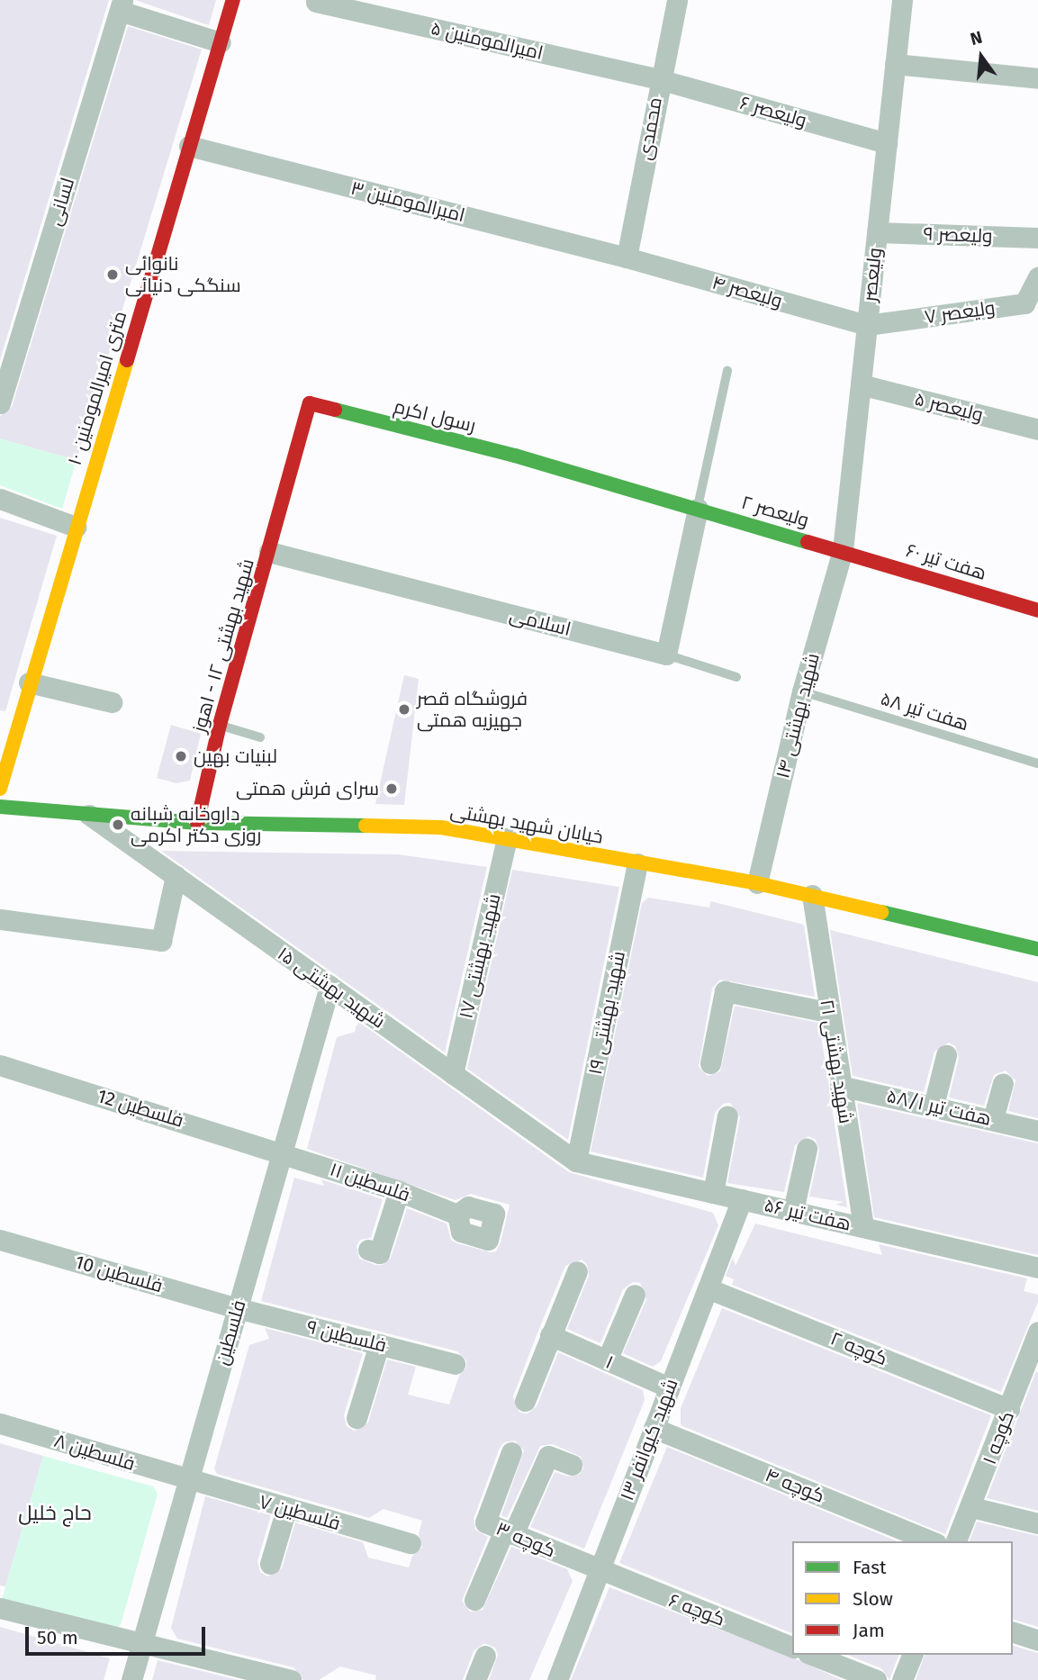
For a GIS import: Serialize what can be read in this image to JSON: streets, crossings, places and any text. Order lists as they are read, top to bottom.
{
  "streets": {
    "street": [
      "امیرالمومنین ۵",
      "ولیعصر ۶",
      "محمدی",
      "لسانی",
      "امیرالمومنین ۳",
      "ولیعصر ۹",
      "ولیعصر",
      "ولیعصر ۴",
      "ولیعصر ۷",
      "۱۰ متری امیرالمومنین",
      "ولیعصر ۵",
      "رسول اکرم",
      "ولیعصر ۲",
      "هفت تیر ۶۰",
      "اسلامی",
      "شهید بهشتی ۱۲ - اهوز",
      "شهید بهشتی ۱۴",
      "خیابان شهید بهشتی",
      "شهید بهشتی ۱۷",
      "شهید بهشتی ۱۵",
      "شهید بهشتی ۱۹",
      "شهید بهشتی ۲۱",
      "هفت تیر ۵۸/۱",
      "فلسطین 12",
      "فلسطین ۱۱",
      "هفت تیر ۵۶",
      "فلسطین 10",
      "فلسطین",
      "فلسطین ۹",
      "کوچه ۲",
      "۱",
      "کوچه ۱",
      "شهید کیوانفر ۱۳",
      "فلسطین ۸",
      "کوچه ۴",
      "فلسطین ۷",
      "کوچه ۳",
      "کوچه ۶"
    ],
    "lane": ["هفت تیر ۵۸"]
  },
  "crossings": [
    ["امیرالمومنین ۵", "ولیعصر ۶"],
    ["امیرالمومنین ۵", "محمدی"],
    ["ولیعصر ۶", "محمدی"],
    ["ولیعصر ۶", "ولیعصر"],
    ["محمدی", "امیرالمومنین ۳"],
    ["محمدی", "ولیعصر ۴"],
    ["امیرالمومنین ۳", "ولیعصر ۴"],
    ["امیرالمومنین ۳", "۱۰ متری امیرالمومنین"],
    ["ولیعصر ۹", "ولیعصر"],
    ["ولیعصر", "ولیعصر ۴"],
    ["ولیعصر", "ولیعصر ۷"],
    ["ولیعصر", "ولیعصر ۵"],
    ["ولیعصر", "ولیعصر ۲"],
    ["ولیعصر", "هفت تیر ۶۰"],
    ["ولیعصر", "شهید بهشتی ۱۴"],
    ["ولیعصر ۴", "ولیعصر ۷"],
    ["رسول اکرم", "ولیعصر ۲"],
    ["رسول اکرم", "اسلامی"],
    ["رسول اکرم", "شهید بهشتی ۱۲ - اهوز"],
    ["ولیعصر ۲", "هفت تیر ۶۰"],
    ["ولیعصر ۲", "شهید بهشتی ۱۴"],
    ["هفت تیر ۶۰", "شهید بهشتی ۱۴"],
    ["اسلامی", "شهید بهشتی ۱۲ - اهوز"],
    ["شهید بهشتی ۱۲ - اهوز", "خیابان شهید بهشتی"],
    ["هفت تیر ۵۸", "شهید بهشتی ۱۴"],
    ["شهید بهشتی ۱۴", "خیابان شهید بهشتی"],
    ["خیابان شهید بهشتی", "شهید بهشتی ۱۷"],
    ["خیابان شهید بهشتی", "شهید بهشتی ۱۵"],
    ["خیابان شهید بهشتی", "شهید بهشتی ۱۹"],
    ["خیابان شهید بهشتی", "شهید بهشتی ۲۱"],
    ["شهید بهشتی ۱۷", "شهید بهشتی ۱۵"],
    ["شهید بهشتی ۱۵", "شهید بهشتی ۱۹"],
    ["شهید بهشتی ۱۵", "هفت تیر ۵۶"],
    ["شهید بهشتی ۱۵", "فلسطین"],
    ["شهید بهشتی ۱۹", "هفت تیر ۵۶"],
    ["شهید بهشتی ۲۱", "هفت تیر ۵۸/۱"],
    ["شهید بهشتی ۲۱", "هفت تیر ۵۶"],
    ["فلسطین 12", "فلسطین ۱۱"],
    ["فلسطین 12", "فلسطین"],
    ["فلسطین ۱۱", "فلسطین"],
    ["هفت تیر ۵۶", "شهید کیوانفر ۱۳"],
    ["فلسطین 10", "فلسطین"],
    ["فلسطین 10", "فلسطین ۹"],
    ["فلسطین", "فلسطین ۹"],
    ["فلسطین", "فلسطین ۸"],
    ["فلسطین", "فلسطین ۷"],
    ["کوچه ۲", "کوچه ۱"],
    ["کوچه ۲", "شهید کیوانفر ۱۳"],
    ["۱", "شهید کیوانفر ۱۳"],
    ["شهید کیوانفر ۱۳", "کوچه ۴"],
    ["شهید کیوانفر ۱۳", "کوچه ۳"],
    ["شهید کیوانفر ۱۳", "کوچه ۶"],
    ["فلسطین ۸", "فلسطین ۷"],
    ["کوچه ۳", "کوچه ۶"]
  ],
  "districts": ["حاج خلیل"],
  "places": [
    "نانوائی سنگکی دنیائی",
    "فروشگاه قصر جهیزیه همتی",
    "لبنیات بهین",
    "سرای فرش همتی",
    "داروخانه شبانه روزی دکتر اکرمی"
  ],
  "legend": ["Fast", "Slow", "Jam"],
  "scale_bar": "50 m",
  "north": "top"
}
